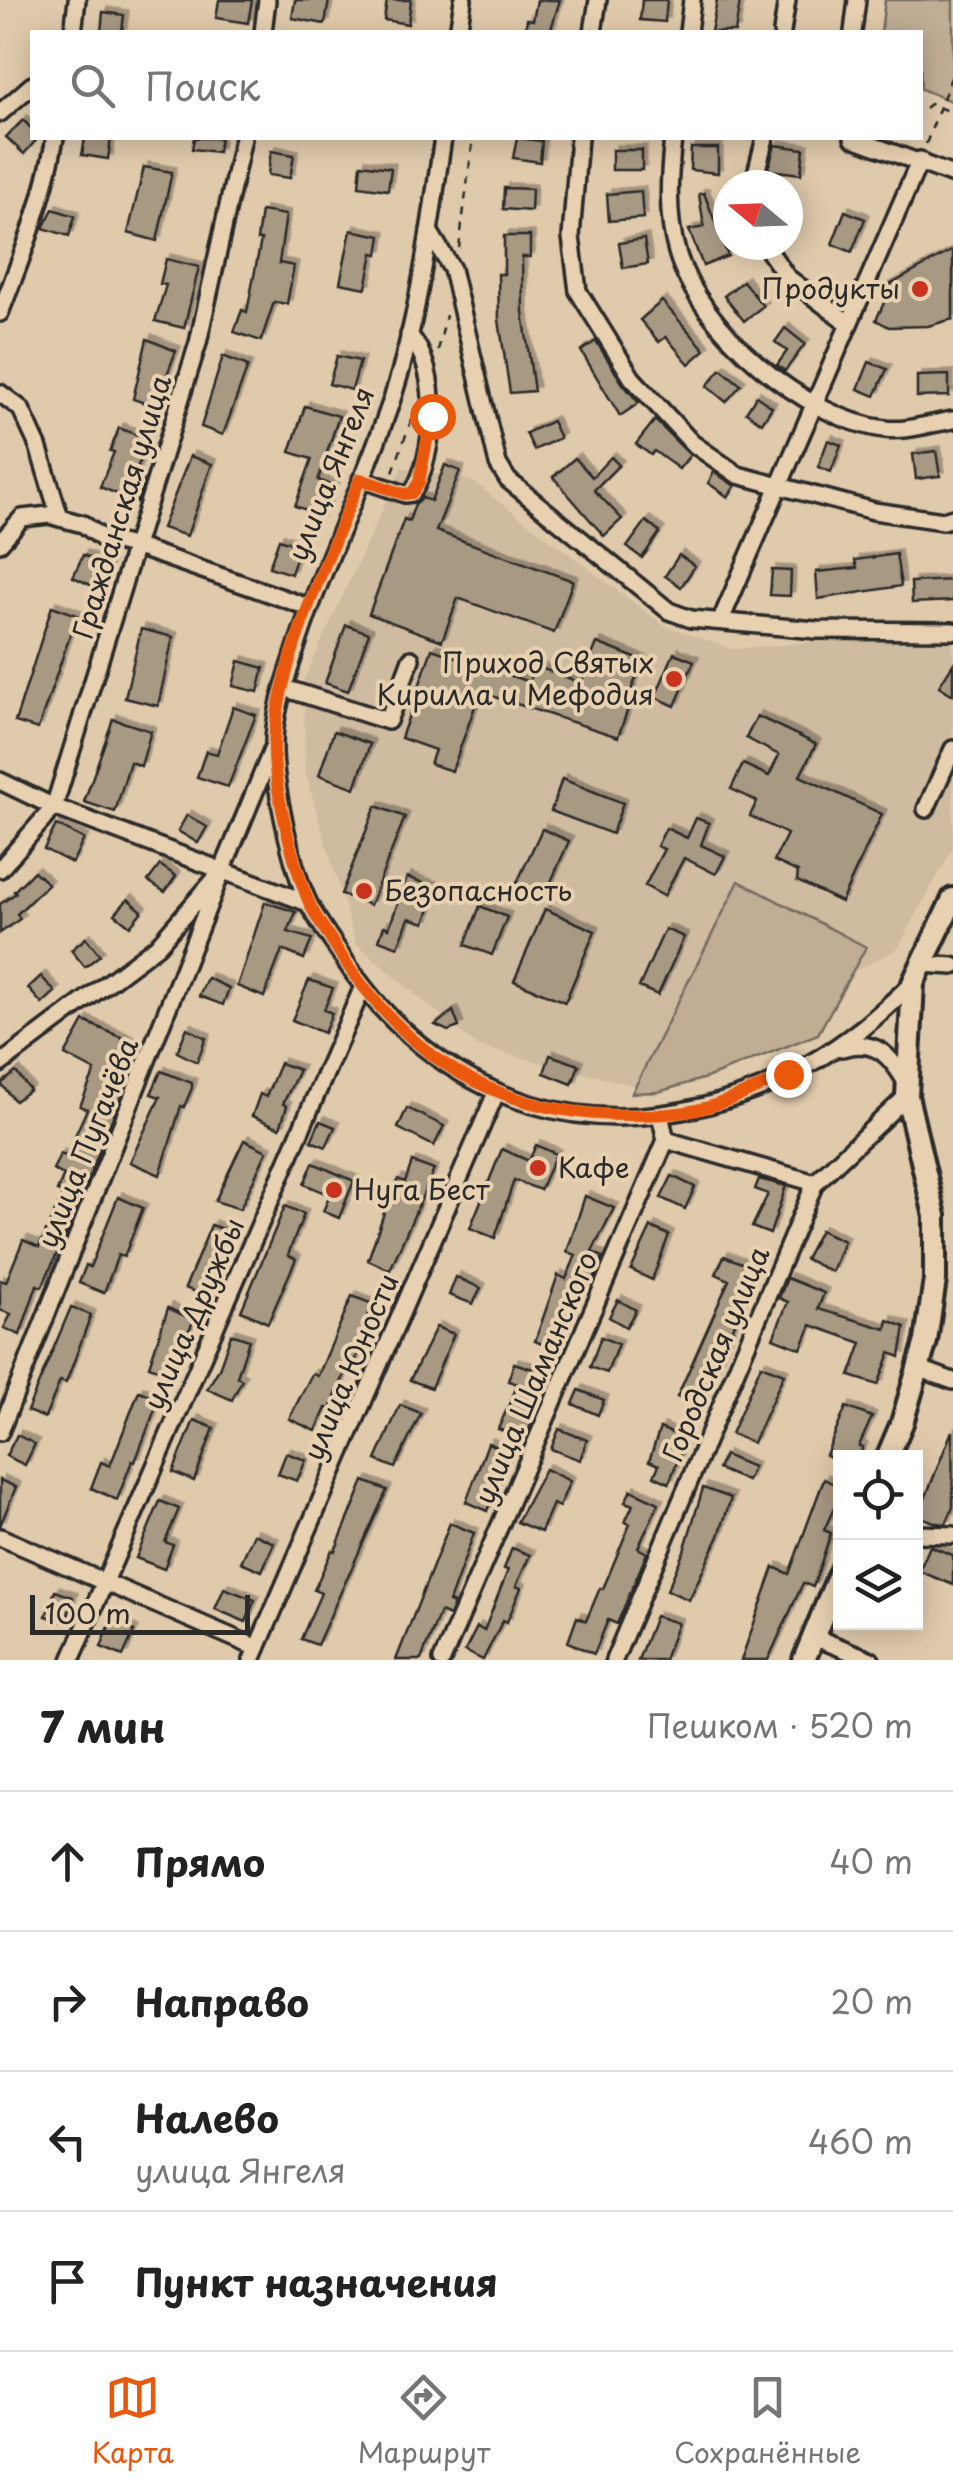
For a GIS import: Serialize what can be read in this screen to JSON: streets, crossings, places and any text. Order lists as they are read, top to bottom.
{
  "streets": {
    "main road": ["улица Янгеля"],
    "street": [
      "Гражданская улица",
      "улица Пугачёва",
      "улица Дружбы",
      "Городская улица",
      "улица Юности",
      "улица Шаманского"
    ]
  },
  "crossings": [
    ["улица Янгеля", "улица Пугачёва"],
    ["улица Янгеля", "улица Дружбы"],
    ["улица Янгеля", "улица Юности"]
  ],
  "places": [
    "Продукты",
    "Приход Святых Кирилла и Мефодия",
    "Безопасность",
    "Кафе",
    "Нуга Бест"
  ],
  "scale_bar": "100 m",
  "north": "left",
  "page": {
    "search": "Поиск",
    "scale": "100 m",
    "heading": ["7 мин", "Пешком · 520 m"],
    "list": [
      ["Прямо", "40 m"],
      ["Направо", "20 m"],
      ["Налево", "улица Янгеля", "460 m"],
      "Пункт назначения"
    ],
    "nav": ["Карта", "Маршрут", "Сохранённые"]
  }
}
